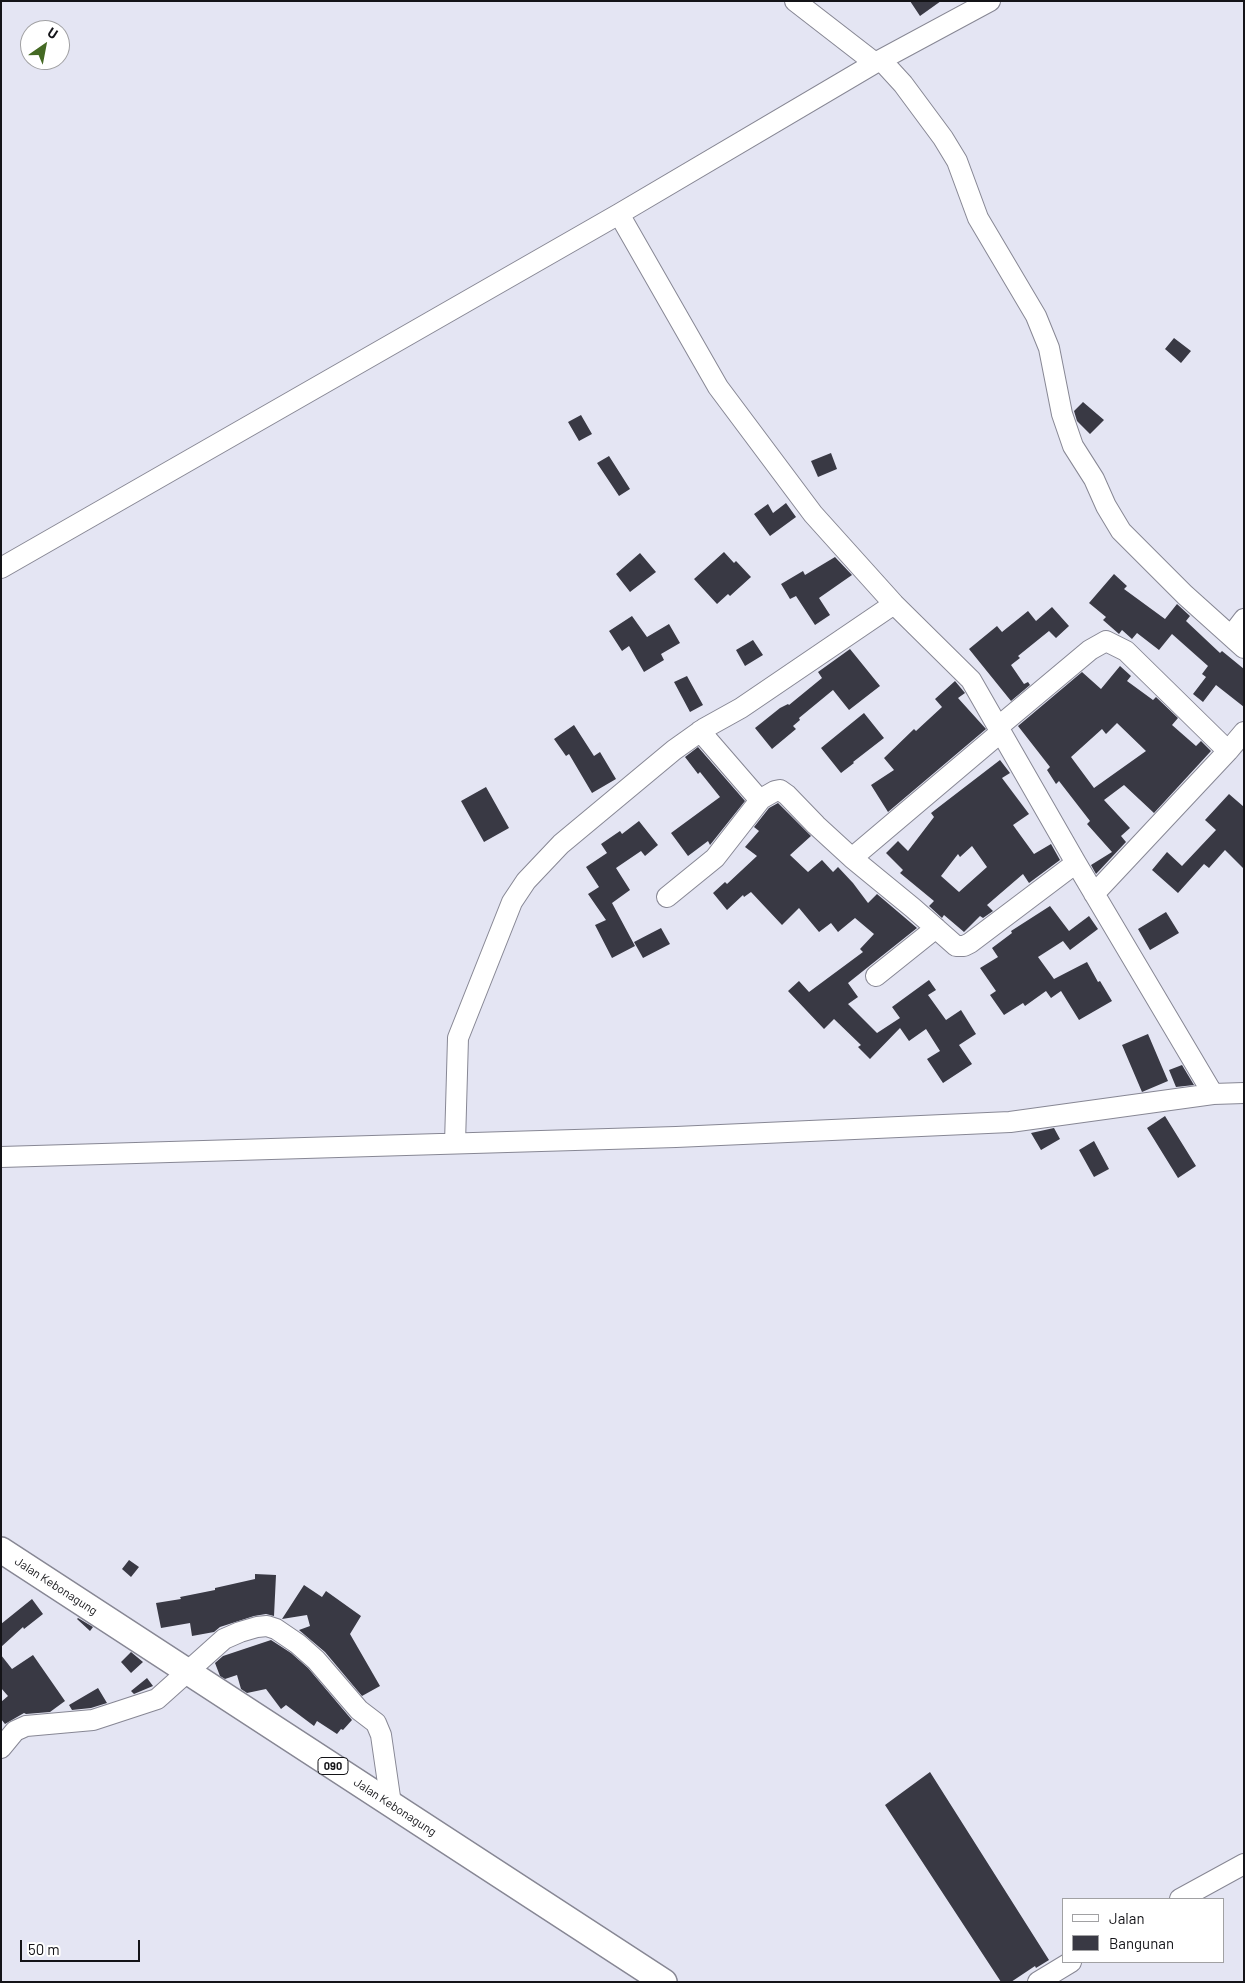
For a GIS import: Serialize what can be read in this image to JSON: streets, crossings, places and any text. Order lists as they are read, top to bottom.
{
  "streets": {
    "main road": ["Jalan Kebonagung", "090"]
  },
  "legend": ["Jalan", "Bangunan"],
  "scale_bar": "50 m",
  "north": "top right"
}
